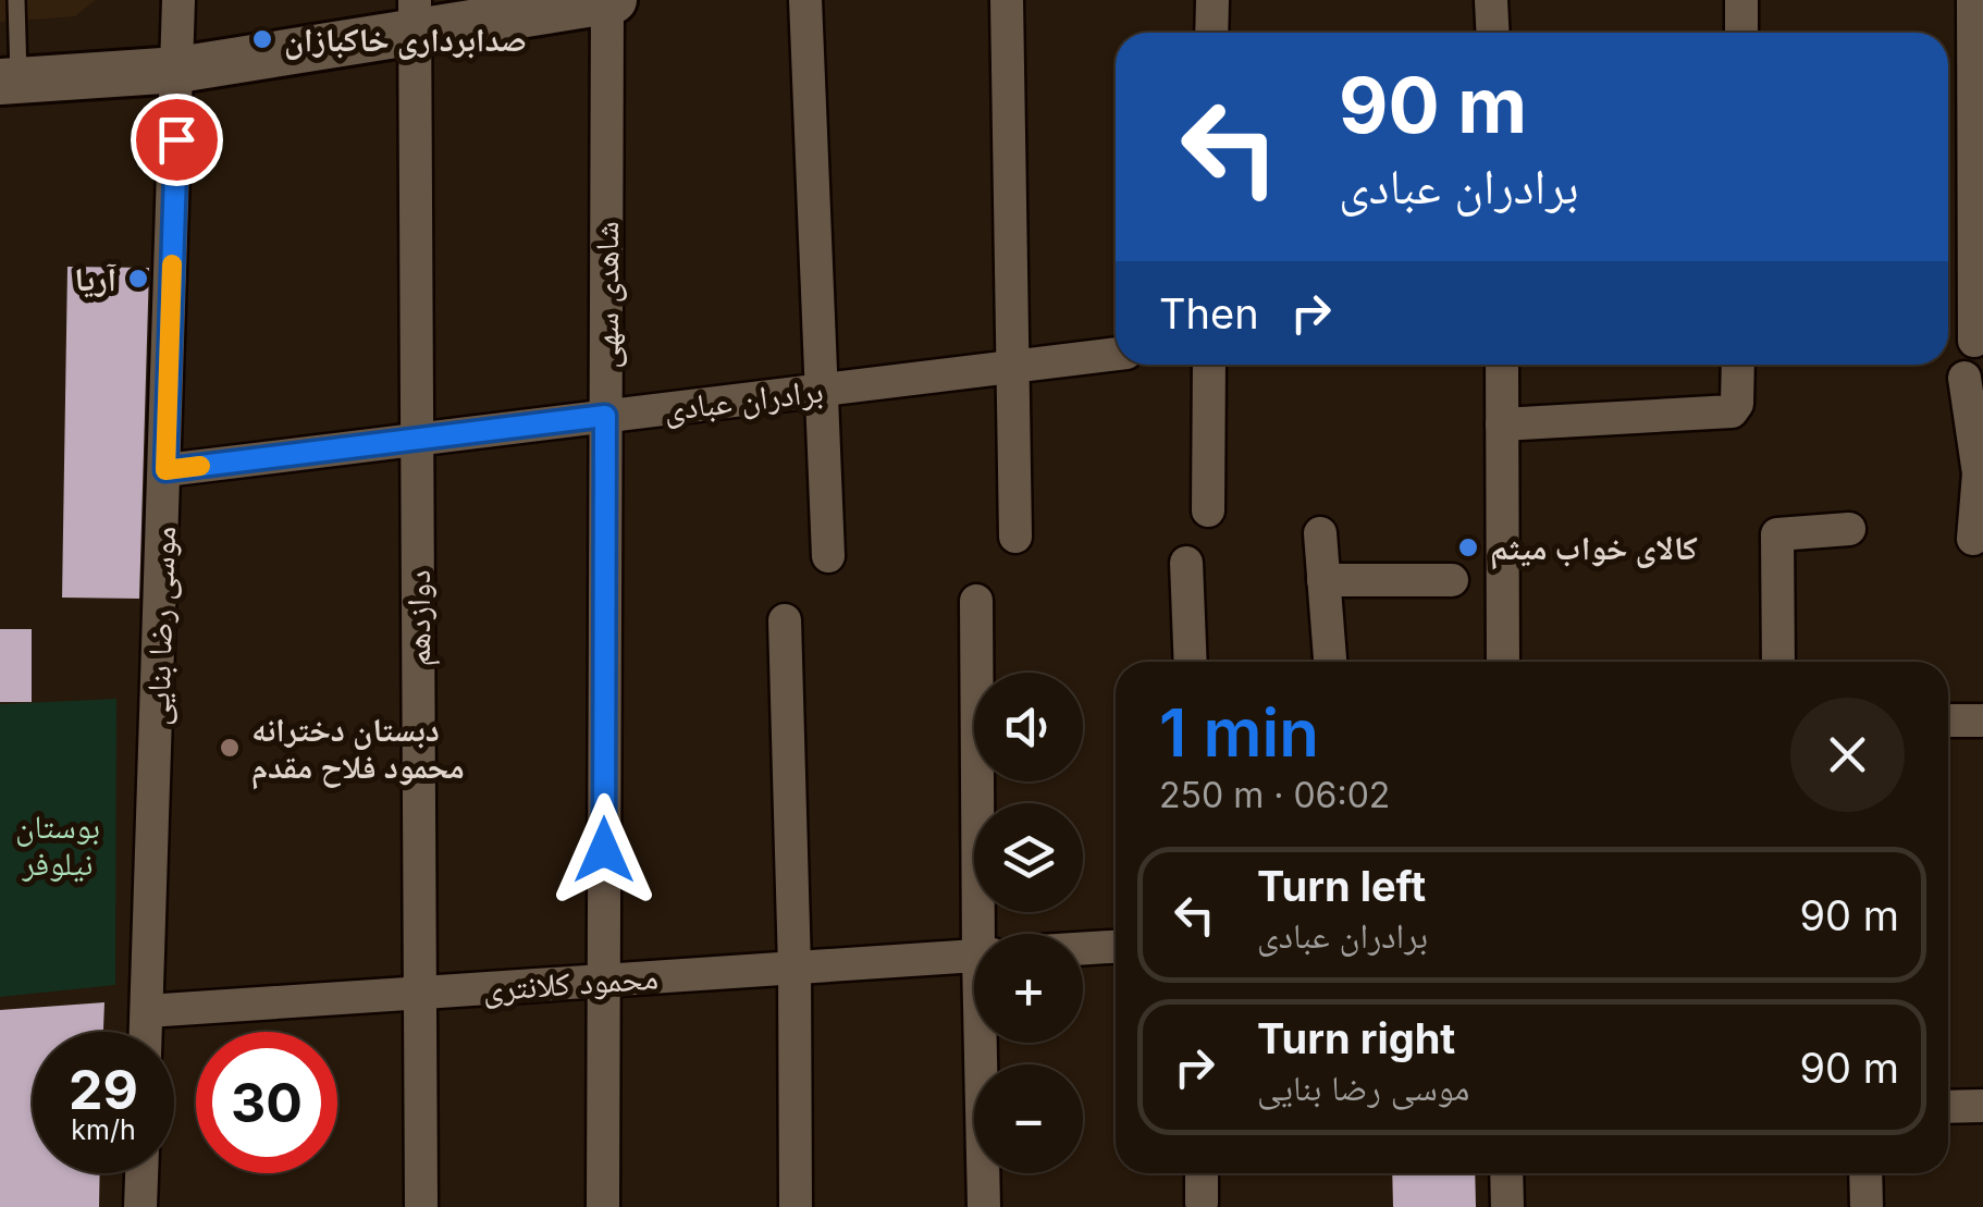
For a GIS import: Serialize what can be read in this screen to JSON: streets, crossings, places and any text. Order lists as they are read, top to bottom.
{
  "streets": {
    "street": [
      "شاهدی سهی",
      "برادران عبادی",
      "دوازدهم",
      "موسی رضا بنایی",
      "محمود کلانتری"
    ]
  },
  "crossings": [
    ["شاهدی سهی", "برادران عبادی"],
    ["شاهدی سهی", "محمود کلانتری"],
    ["برادران عبادی", "دوازدهم"],
    ["برادران عبادی", "موسی رضا بنایی"],
    ["دوازدهم", "محمود کلانتری"],
    ["موسی رضا بنایی", "محمود کلانتری"]
  ],
  "parks": ["بوستان نیلوفر"],
  "places": [
    "صدابرداری خاکبازان",
    "آریا",
    "کالای خواب میثم",
    "دبستان دخترانه محمود فلاح مقدم"
  ],
  "page": {
    "turn": ["90 m", "برادران عبادی"],
    "then": "Then",
    "heading": ["1 min", "250 m · 06:02"],
    "map_buttons": ["+", "−"],
    "list": [
      {
        "name": "Turn left",
        "note": "برادران عبادی",
        "value": "90 m"
      },
      {
        "name": "Turn right",
        "note": "موسی رضا بنایی",
        "value": "90 m"
      }
    ],
    "speed": "29 km/h",
    "limit": "30"
  }
}
